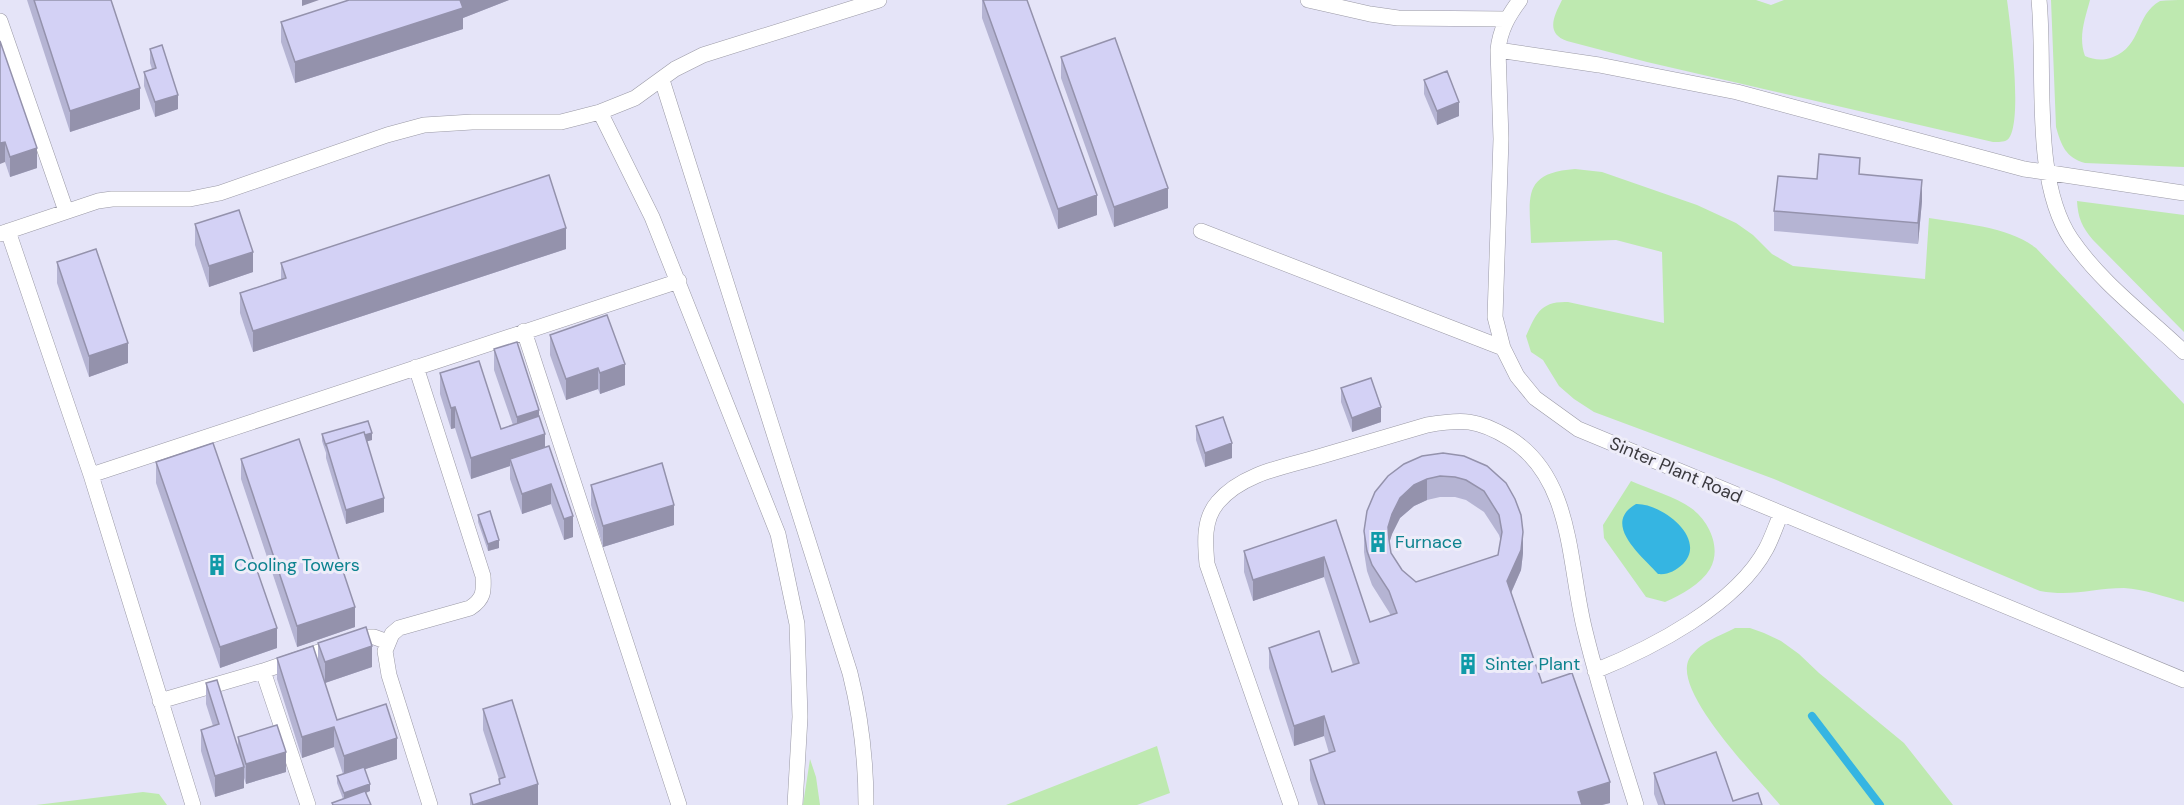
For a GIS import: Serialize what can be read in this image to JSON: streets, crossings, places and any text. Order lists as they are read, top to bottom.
{
  "streets": {
    "lane": ["Sinter Plant Road"]
  },
  "places": {
    "building": ["Furnace", "Cooling Towers", "Sinter Plant"]
  }
}
